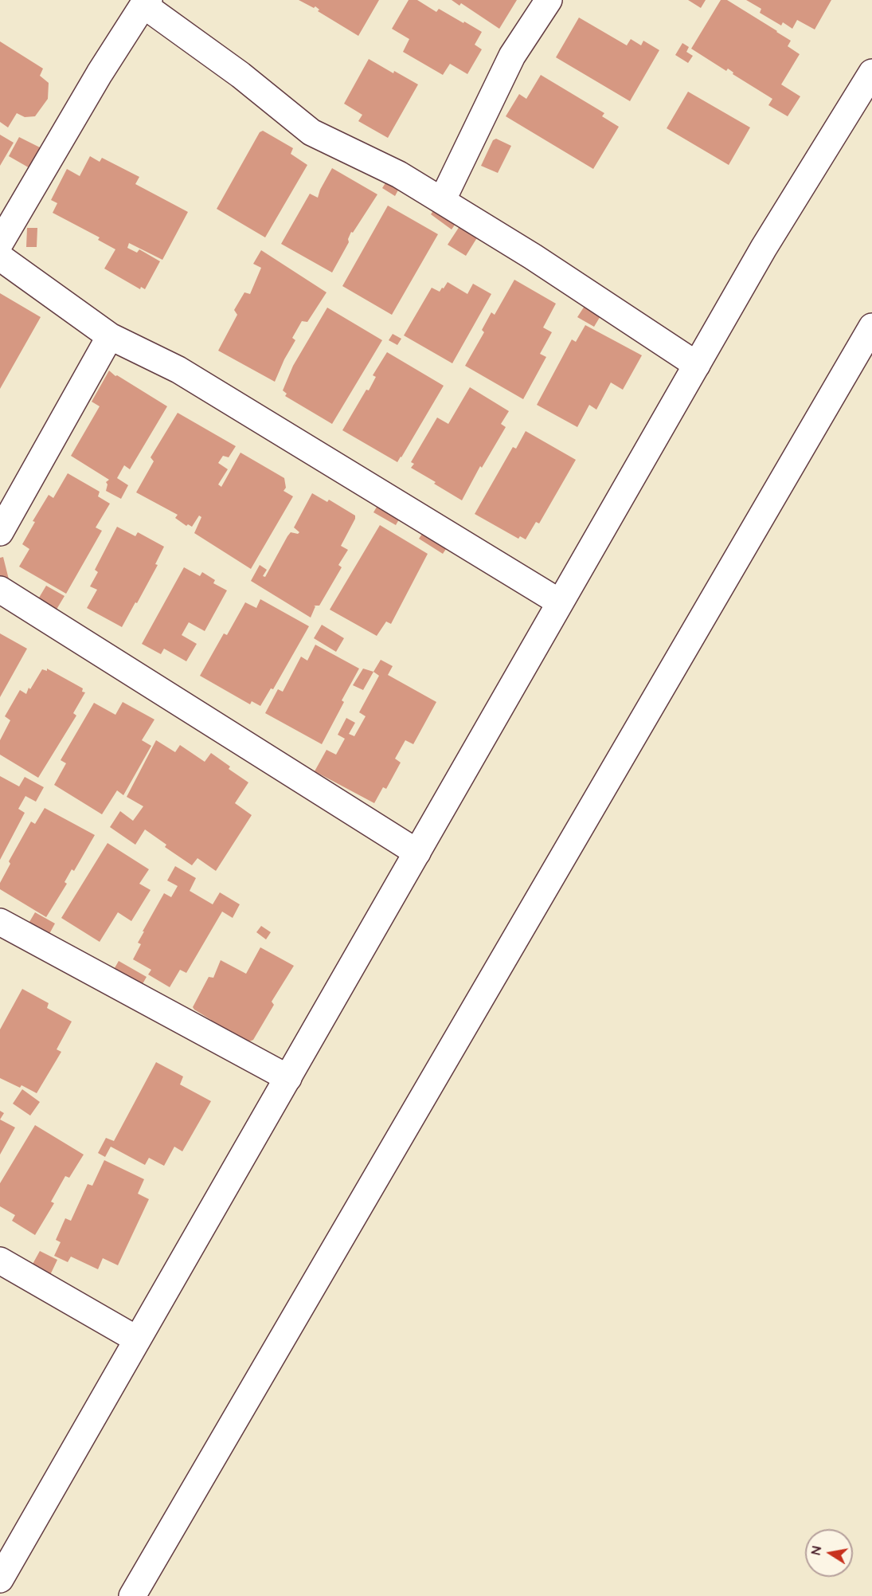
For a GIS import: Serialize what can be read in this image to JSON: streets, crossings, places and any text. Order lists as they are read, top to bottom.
{
  "north": "left"
}
